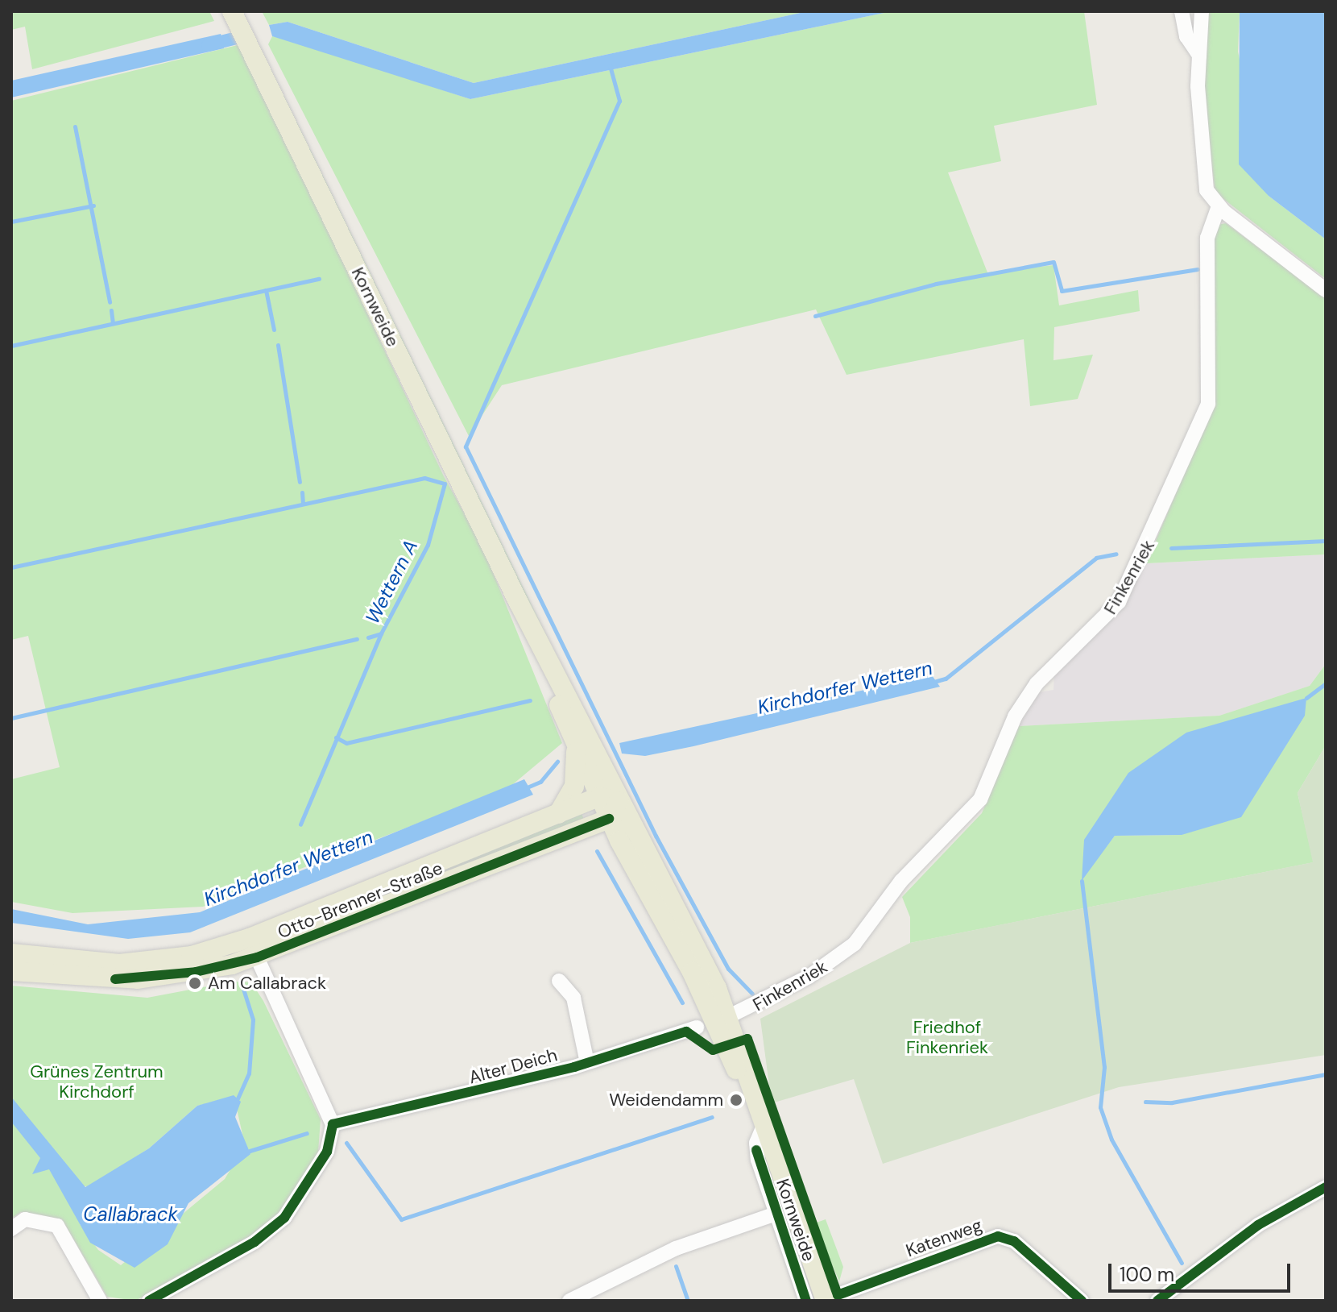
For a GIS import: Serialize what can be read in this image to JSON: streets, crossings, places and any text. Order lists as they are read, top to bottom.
{
  "streets": {
    "main road": ["Kornweide", "Otto-Brenner-Straße"],
    "street": ["Finkenriek", "Alter Deich", "Katenweg"]
  },
  "crossings": [
    ["Kornweide", "Finkenriek"],
    ["Kornweide", "Otto-Brenner-Straße"],
    ["Kornweide", "Alter Deich"],
    ["Kornweide", "Katenweg"],
    ["Finkenriek", "Alter Deich"]
  ],
  "water": ["Wettern A", "Kirchdorfer Wettern", "Callabrack"],
  "parks": ["Friedhof Finkenriek", "Grünes Zentrum Kirchdorf"],
  "places": ["Am Callabrack", "Weidendamm"],
  "scale_bar": "100 m"
}
